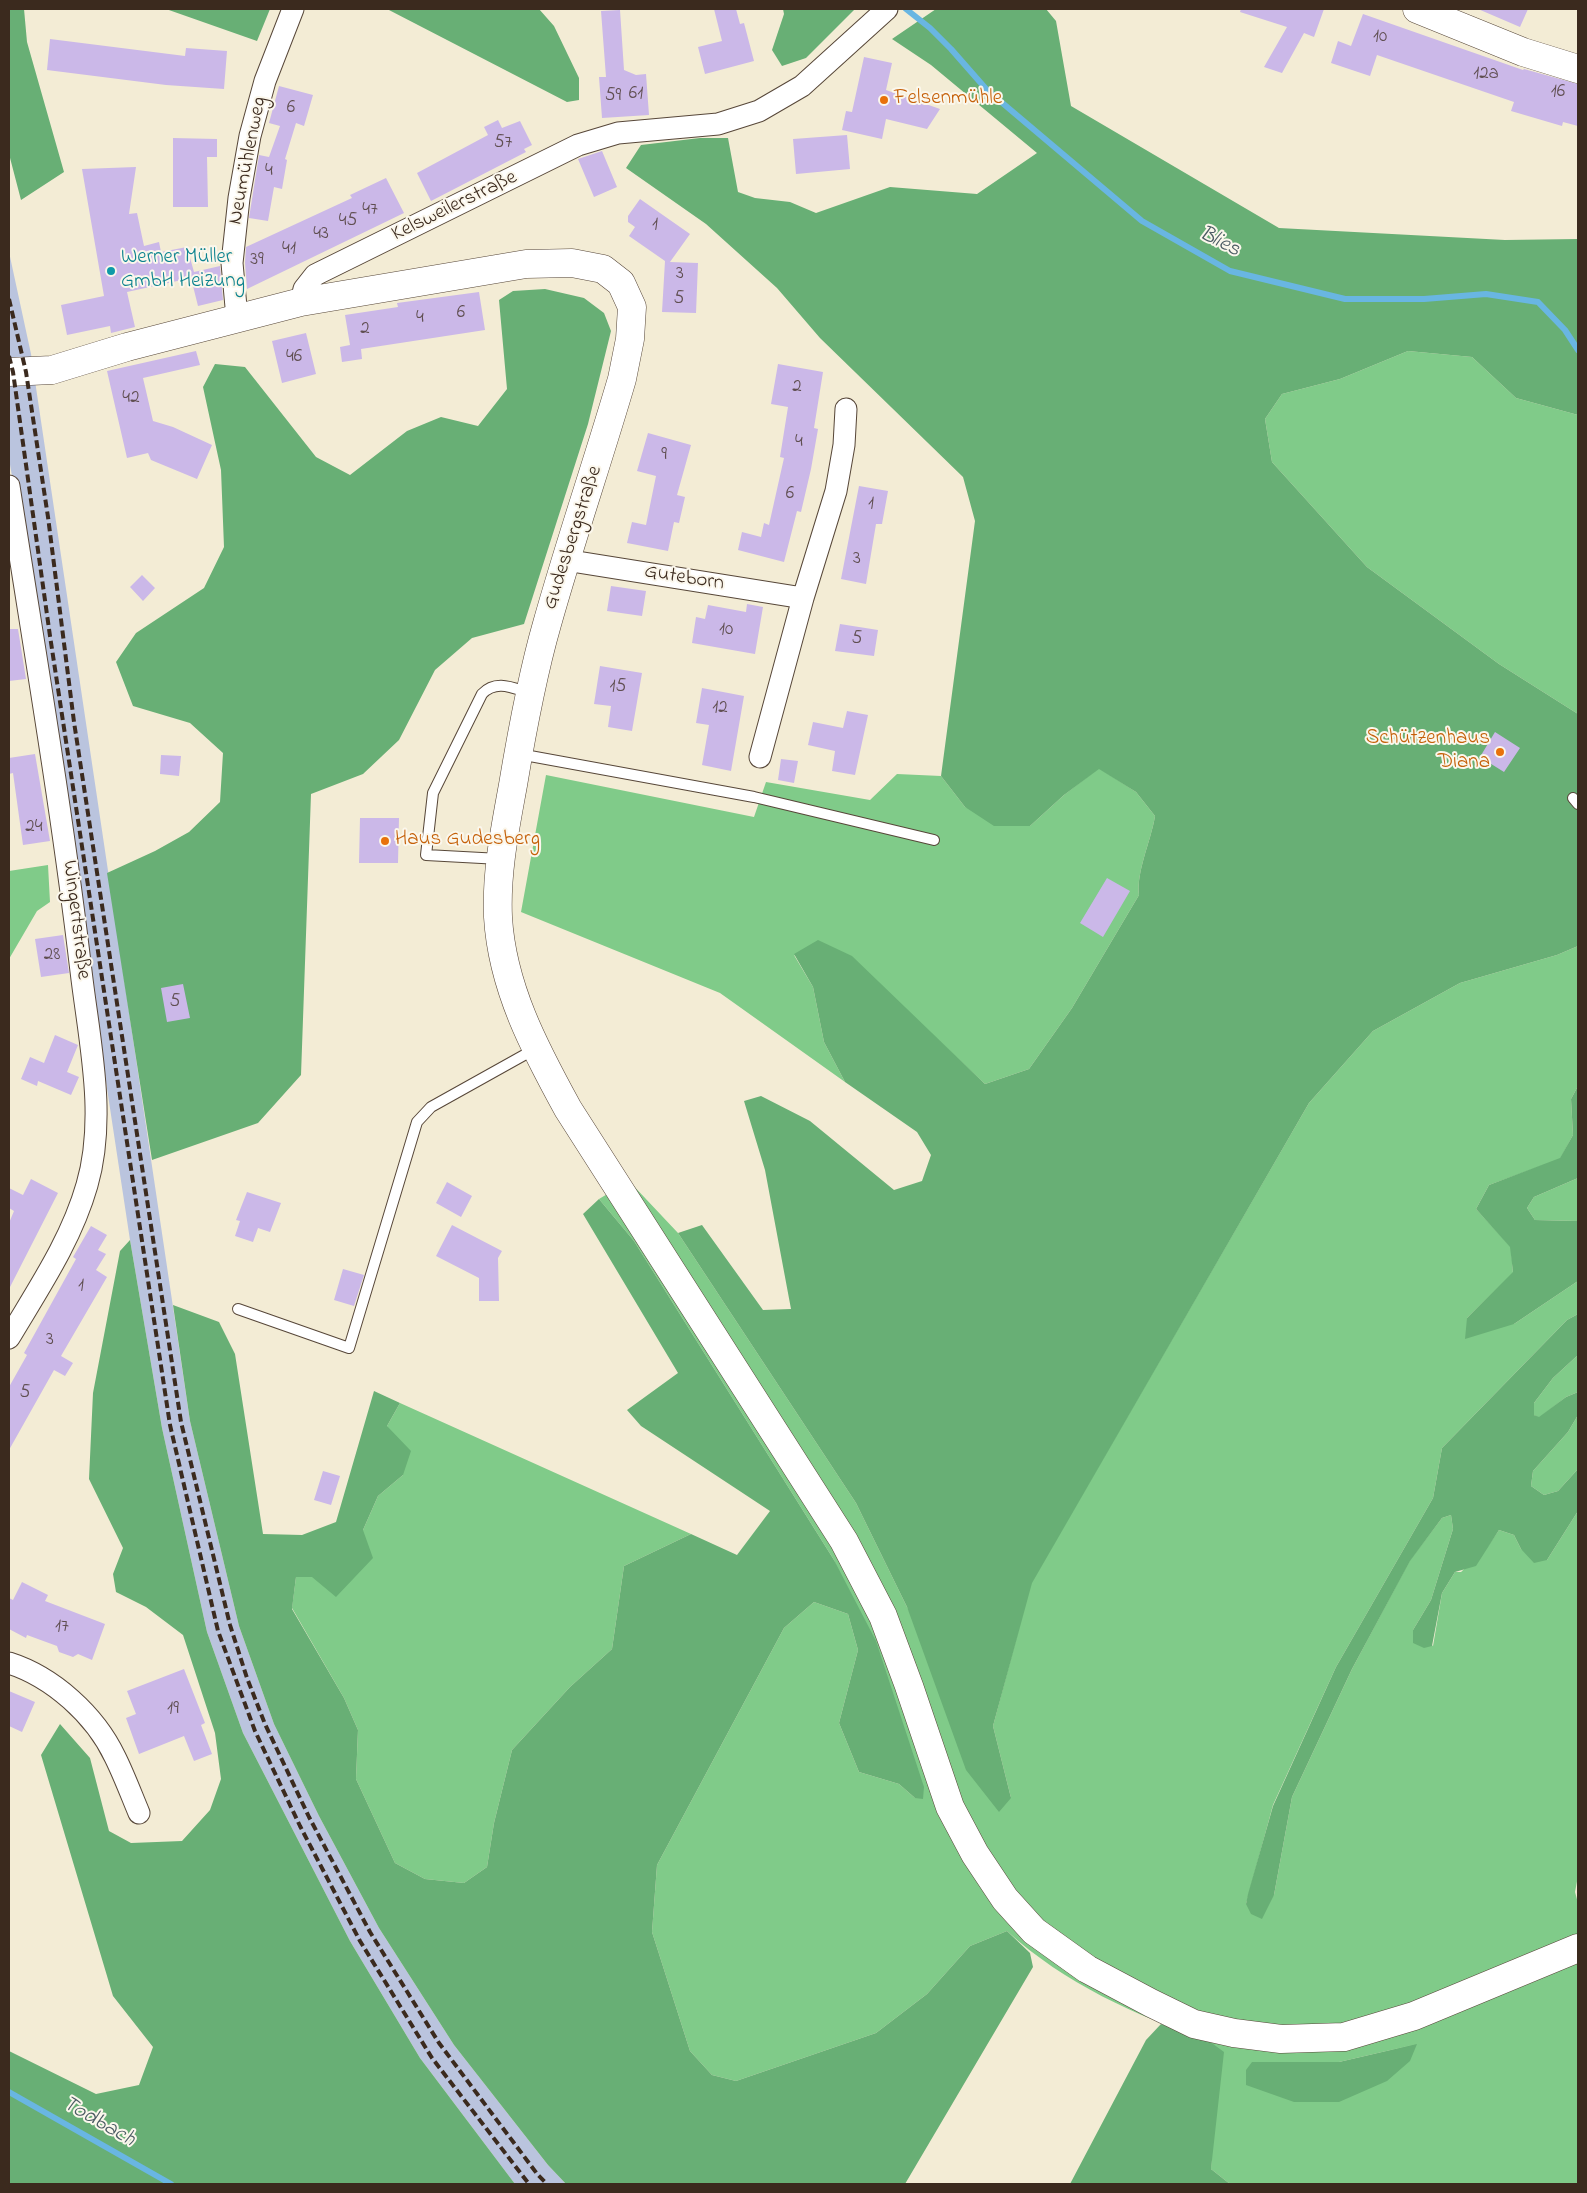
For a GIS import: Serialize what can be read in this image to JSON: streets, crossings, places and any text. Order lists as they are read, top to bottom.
{
  "streets": {
    "main road": ["Gudesbergstraße"],
    "street": [
      "Neumühlenweg",
      "Kelsweilerstraße",
      "Guteborn",
      "Wingertstraße"
    ]
  },
  "crossings": [
    ["Kelsweilerstraße", "Gudesbergstraße"],
    ["Gudesbergstraße", "Guteborn"]
  ],
  "water": ["Blies", "Todbach"],
  "places": [
    "Felsenmühle",
    "Werner Müller GmbH Heizung",
    "Schützenhaus Diana",
    "Haus Gudesberg"
  ],
  "house_numbers": [
    "10",
    "12a",
    "16",
    "61",
    "59",
    "6",
    "57",
    "4",
    "47",
    "45",
    "1",
    "43",
    "41",
    "39",
    "3",
    "5",
    "6",
    "4",
    "2",
    "46",
    "2",
    "42",
    "4",
    "9",
    "6",
    "1",
    "3",
    "10",
    "5",
    "15",
    "12",
    "24",
    "28",
    "5",
    "1",
    "3",
    "5",
    "17",
    "19"
  ]
}
